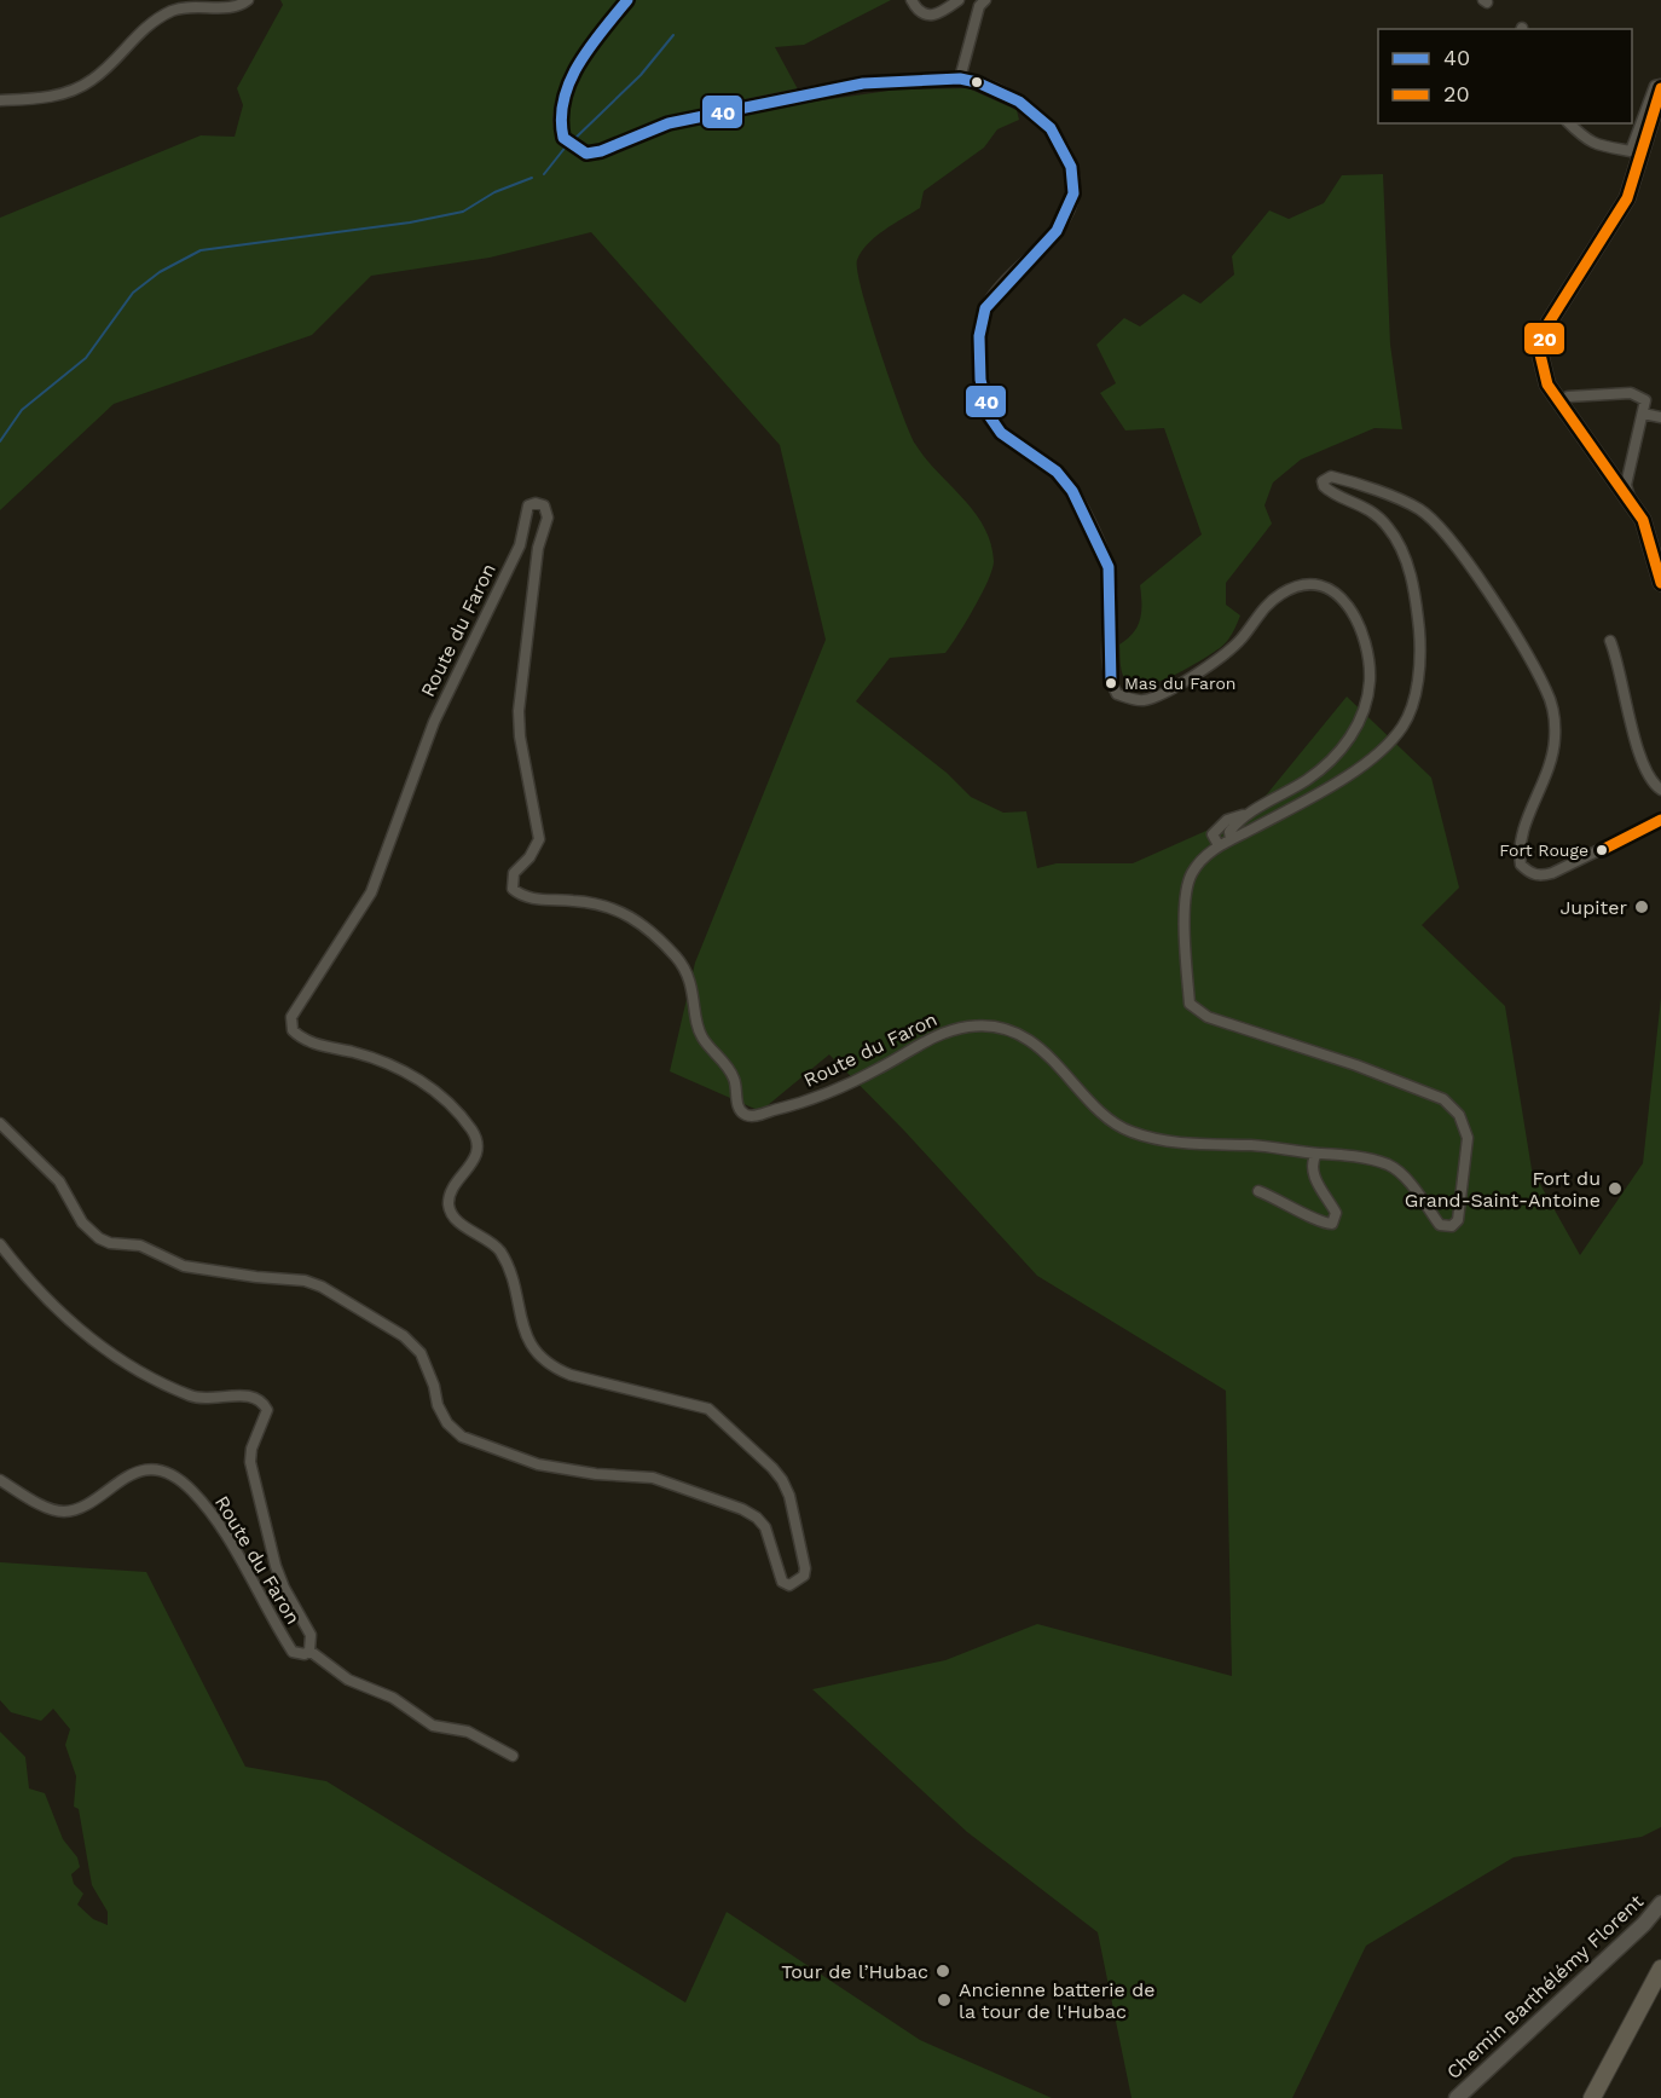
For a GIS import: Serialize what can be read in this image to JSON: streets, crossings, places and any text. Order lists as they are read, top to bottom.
{
  "streets": {
    "main road": ["Chemin Barthélémy Florent"],
    "street": ["Route du Faron"]
  },
  "places": [
    "Mas du Faron",
    "Fort Rouge",
    "Jupiter",
    "Fort du Grand-Saint-Antoine",
    "Tour de l’Hubac",
    "Ancienne batterie de la tour de l'Hubac"
  ],
  "lines": ["transit line 40", "transit line 20"],
  "legend": ["40", "20"]
}
